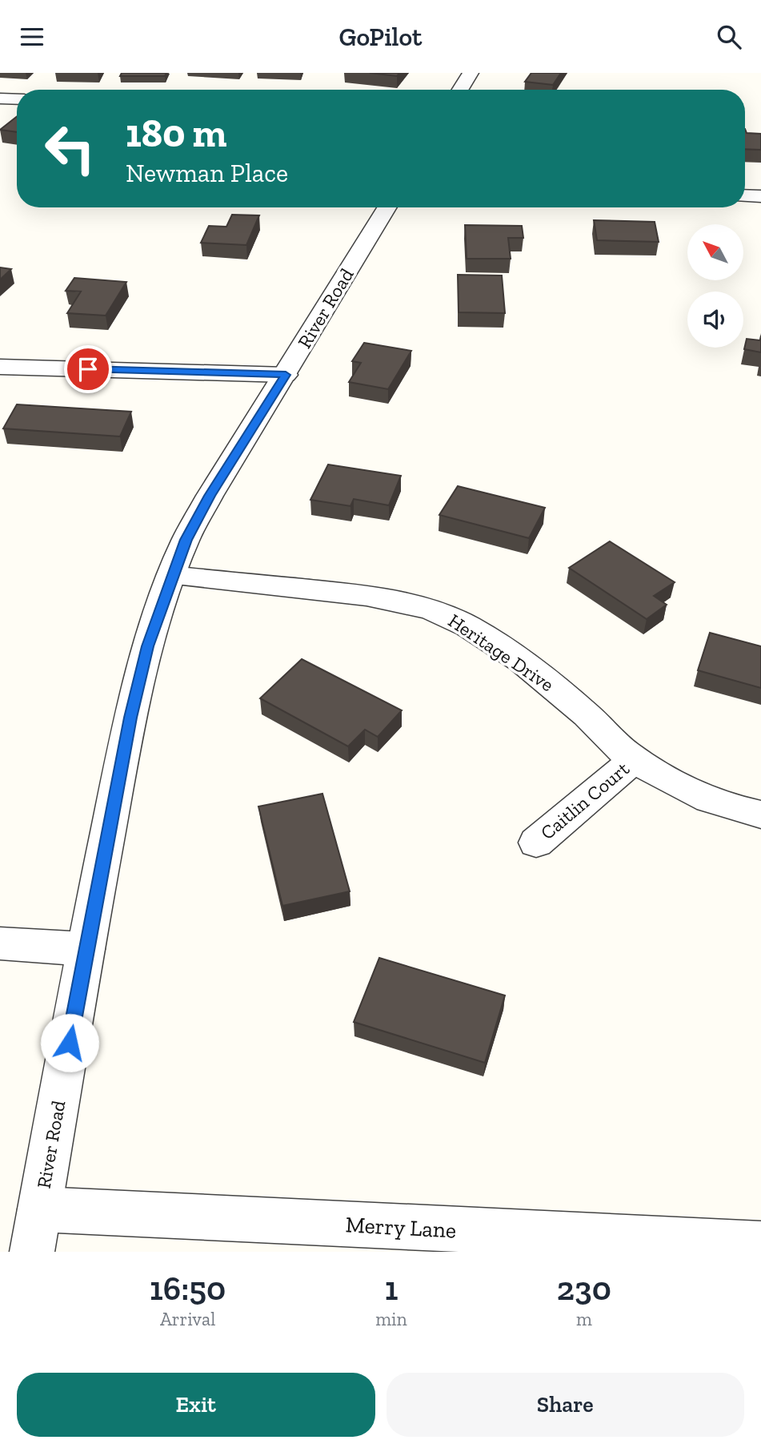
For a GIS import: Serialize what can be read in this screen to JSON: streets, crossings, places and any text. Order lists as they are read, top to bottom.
{
  "streets": {
    "street": [
      "River Road",
      "Heritage Drive",
      "Caitlin Court",
      "Merry Lane"
    ]
  },
  "crossings": [
    ["River Road", "Heritage Drive"],
    ["River Road", "Merry Lane"],
    ["Heritage Drive", "Caitlin Court"]
  ],
  "north": "top left",
  "page": {
    "header": "GoPilot",
    "turn": ["180 m", "Newman Place"],
    "eta": [
      "16:50",
      "Arrival",
      "1",
      "min",
      "230",
      "m"
    ],
    "buttons": ["Exit", "Share"]
  }
}
